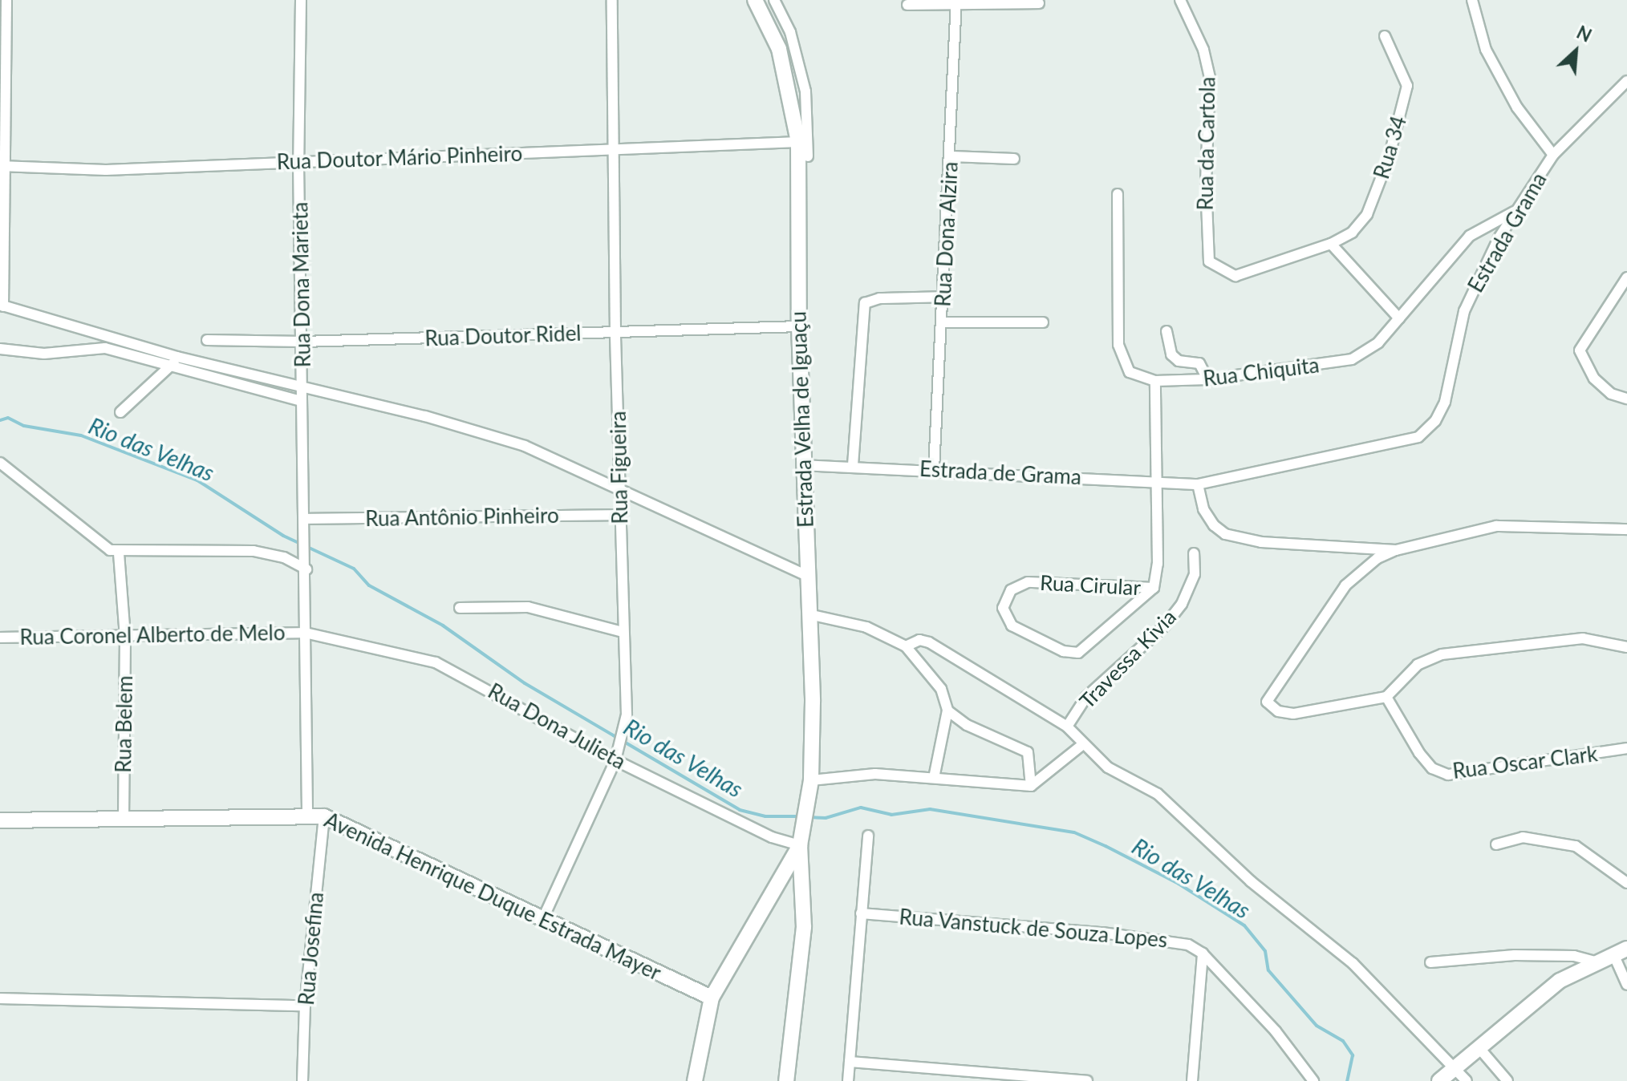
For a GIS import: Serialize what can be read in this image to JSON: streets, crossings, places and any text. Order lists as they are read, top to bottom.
{
  "streets": {
    "main road": ["Estrada Velha de Iguaçu", "Avenida Henrique Duque Estrada Mayer"],
    "street": [
      "Rua da Cartola",
      "Rua 34",
      "Rua Doutor Mário Pinheiro",
      "Estrada Grama",
      "Rua Dona Alzira",
      "Rua Dona Marieta",
      "Rua Doutor Ridel",
      "Rua Chiquita",
      "Rua Figueira",
      "Estrada de Grama",
      "Rua Antônio Pinheiro",
      "Rua Cirular",
      "Rua Coronel Alberto de Melo",
      "Travessa Kivia",
      "Rua Belem",
      "Rua Dona Julieta",
      "Rua Oscar Clark",
      "Rua Vanstuck de Souza Lopes",
      "Rua Josefina"
    ]
  },
  "crossings": [
    ["Rua da Cartola", "Rua 34"],
    ["Rua Doutor Mário Pinheiro", "Rua Dona Marieta"],
    ["Rua Doutor Mário Pinheiro", "Estrada Velha de Iguaçu"],
    ["Rua Doutor Mário Pinheiro", "Rua Figueira"],
    ["Estrada Grama", "Rua Chiquita"],
    ["Estrada Grama", "Estrada de Grama"],
    ["Rua Dona Alzira", "Estrada de Grama"],
    ["Rua Dona Marieta", "Rua Doutor Ridel"],
    ["Rua Dona Marieta", "Rua Antônio Pinheiro"],
    ["Rua Dona Marieta", "Rua Coronel Alberto de Melo"],
    ["Rua Dona Marieta", "Rua Dona Julieta"],
    ["Rua Dona Marieta", "Avenida Henrique Duque Estrada Mayer"],
    ["Rua Doutor Ridel", "Estrada Velha de Iguaçu"],
    ["Rua Doutor Ridel", "Rua Figueira"],
    ["Rua Chiquita", "Rua Cirular"],
    ["Estrada Velha de Iguaçu", "Estrada de Grama"],
    ["Estrada Velha de Iguaçu", "Rua Dona Julieta"],
    ["Estrada Velha de Iguaçu", "Avenida Henrique Duque Estrada Mayer"],
    ["Rua Figueira", "Rua Antônio Pinheiro"],
    ["Rua Figueira", "Rua Dona Julieta"],
    ["Rua Figueira", "Avenida Henrique Duque Estrada Mayer"],
    ["Estrada de Grama", "Rua Cirular"],
    ["Rua Coronel Alberto de Melo", "Rua Belem"],
    ["Rua Coronel Alberto de Melo", "Rua Dona Julieta"],
    ["Rua Belem", "Avenida Henrique Duque Estrada Mayer"],
    ["Avenida Henrique Duque Estrada Mayer", "Rua Josefina"]
  ],
  "water": ["Rio das Velhas"],
  "north": "top right"
}
